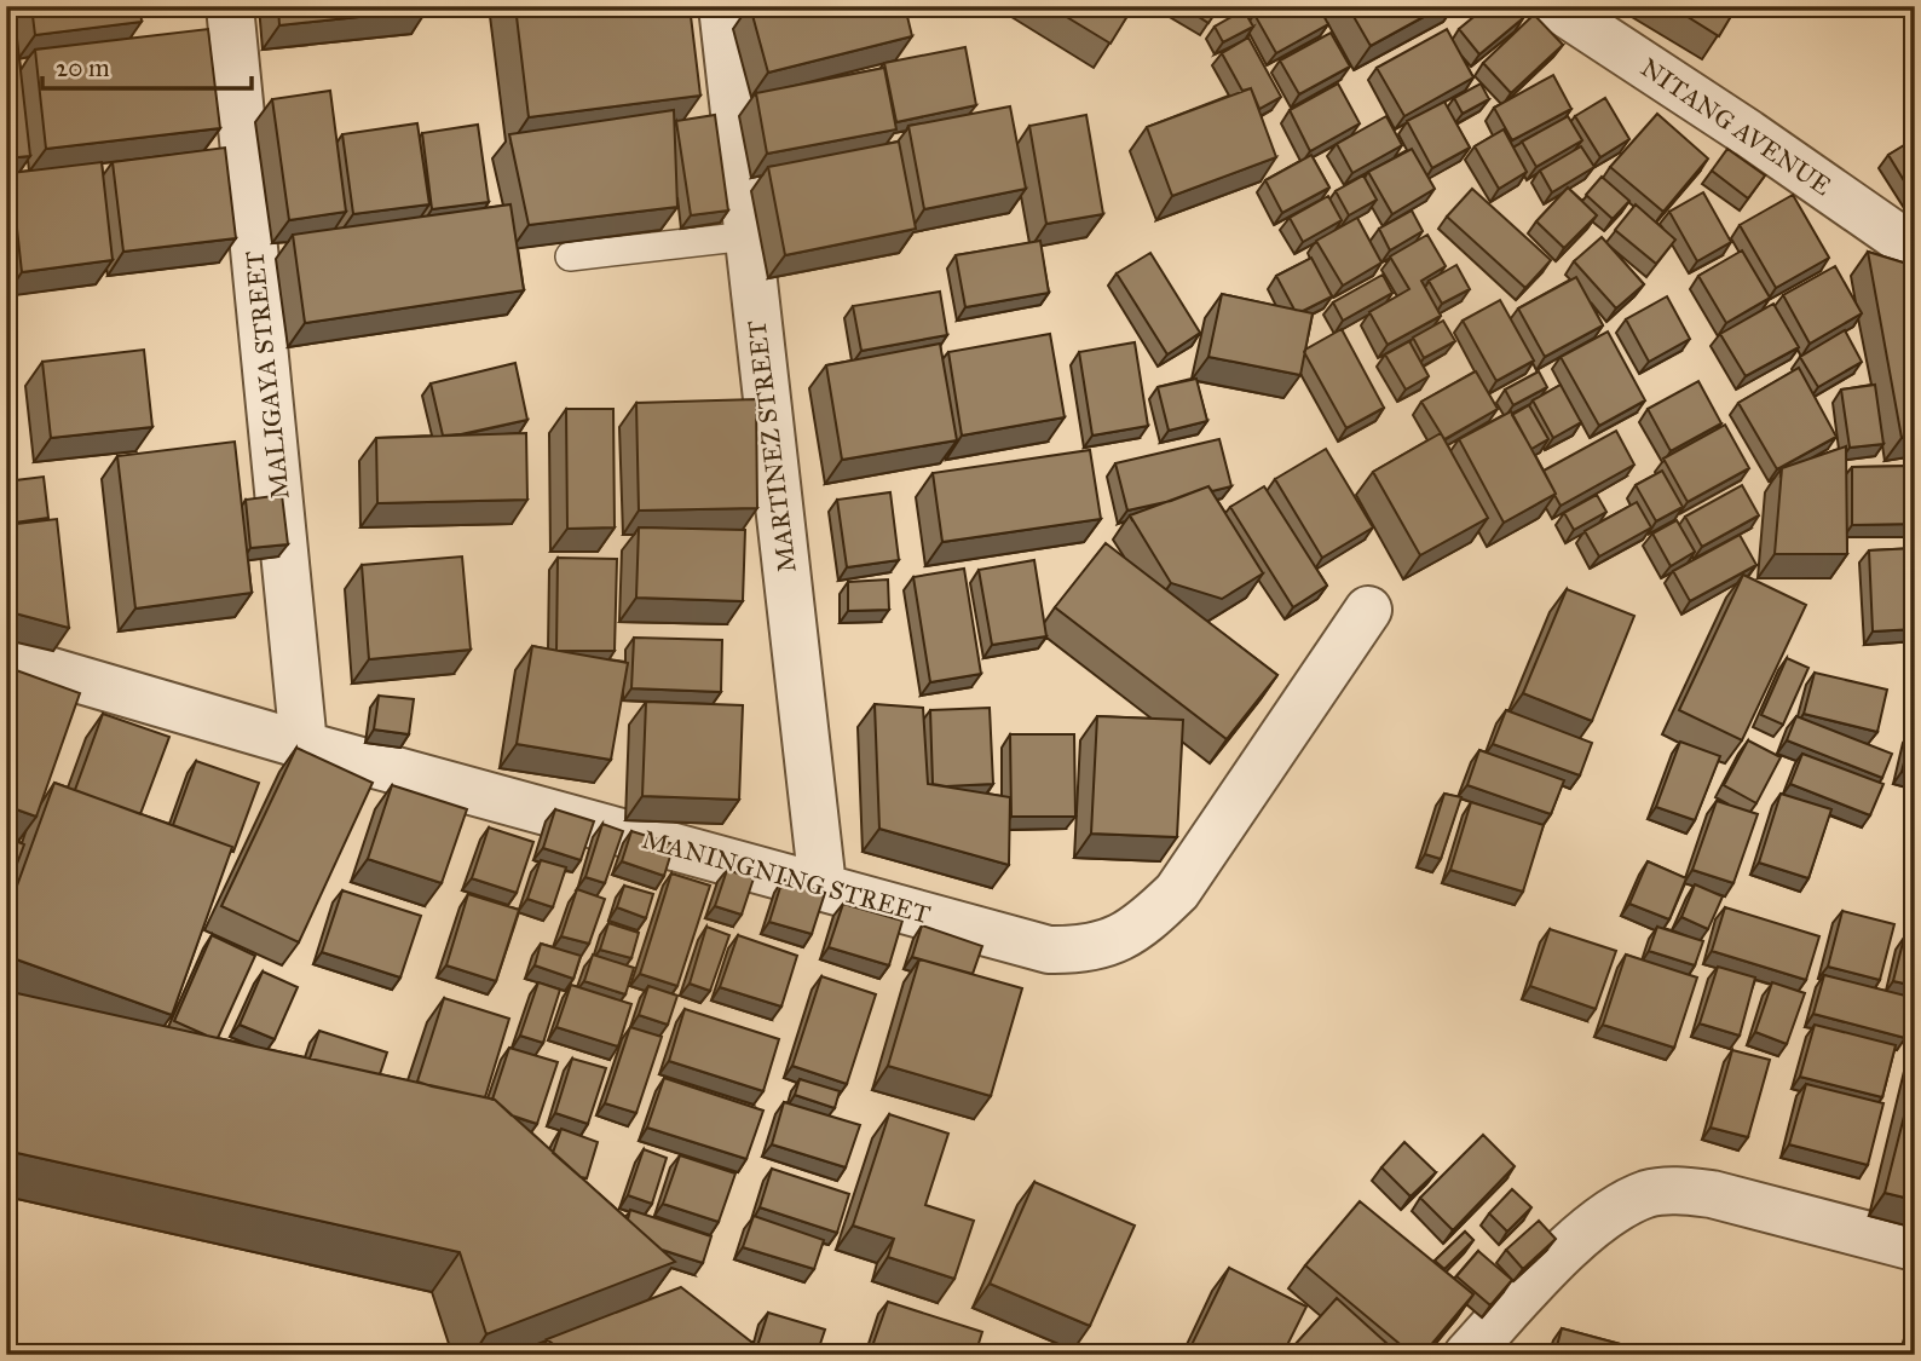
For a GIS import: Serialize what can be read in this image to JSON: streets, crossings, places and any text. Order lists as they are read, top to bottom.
{
  "streets": {
    "street": [
      "NITANG AVENUE",
      "MALIGAYA STREET",
      "MARTINEZ STREET",
      "MANINGNING STREET"
    ]
  },
  "crossings": [
    ["MALIGAYA STREET", "MANINGNING STREET"],
    ["MARTINEZ STREET", "MANINGNING STREET"]
  ],
  "scale_bar": "20 m"
}
